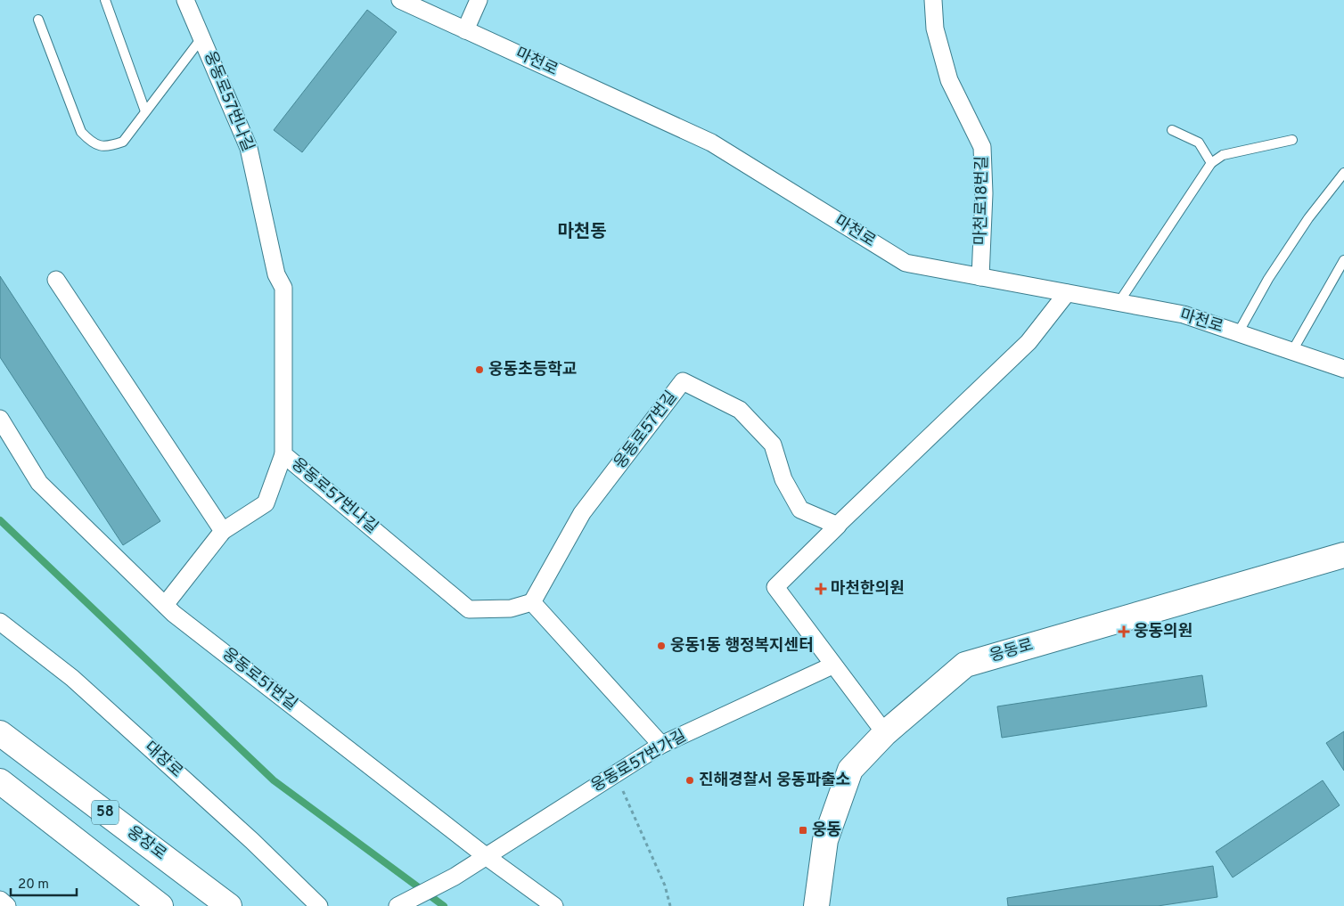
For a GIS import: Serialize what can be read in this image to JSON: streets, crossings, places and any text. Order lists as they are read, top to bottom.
{
  "streets": {
    "main road": ["웅동로", "58", "웅장로"],
    "street": [
      "마천로",
      "웅동로57번나길",
      "마천로18번길",
      "웅동로57번길",
      "웅동로51번길",
      "대장로",
      "웅동로57번가길"
    ]
  },
  "crossings": [
    ["마천로", "마천로18번길"],
    ["웅동로57번나길", "웅동로57번길"],
    ["웅동로51번길", "웅동로57번가길"]
  ],
  "districts": ["마천동"],
  "places": {
    "other": ["웅동초등학교", "웅동1동 행정복지센터", "진해경찰서 웅동파출소"],
    "health": ["마천한의원", "웅동의원"],
    "transit": ["웅동"]
  },
  "scale_bar": "20 m"
}
